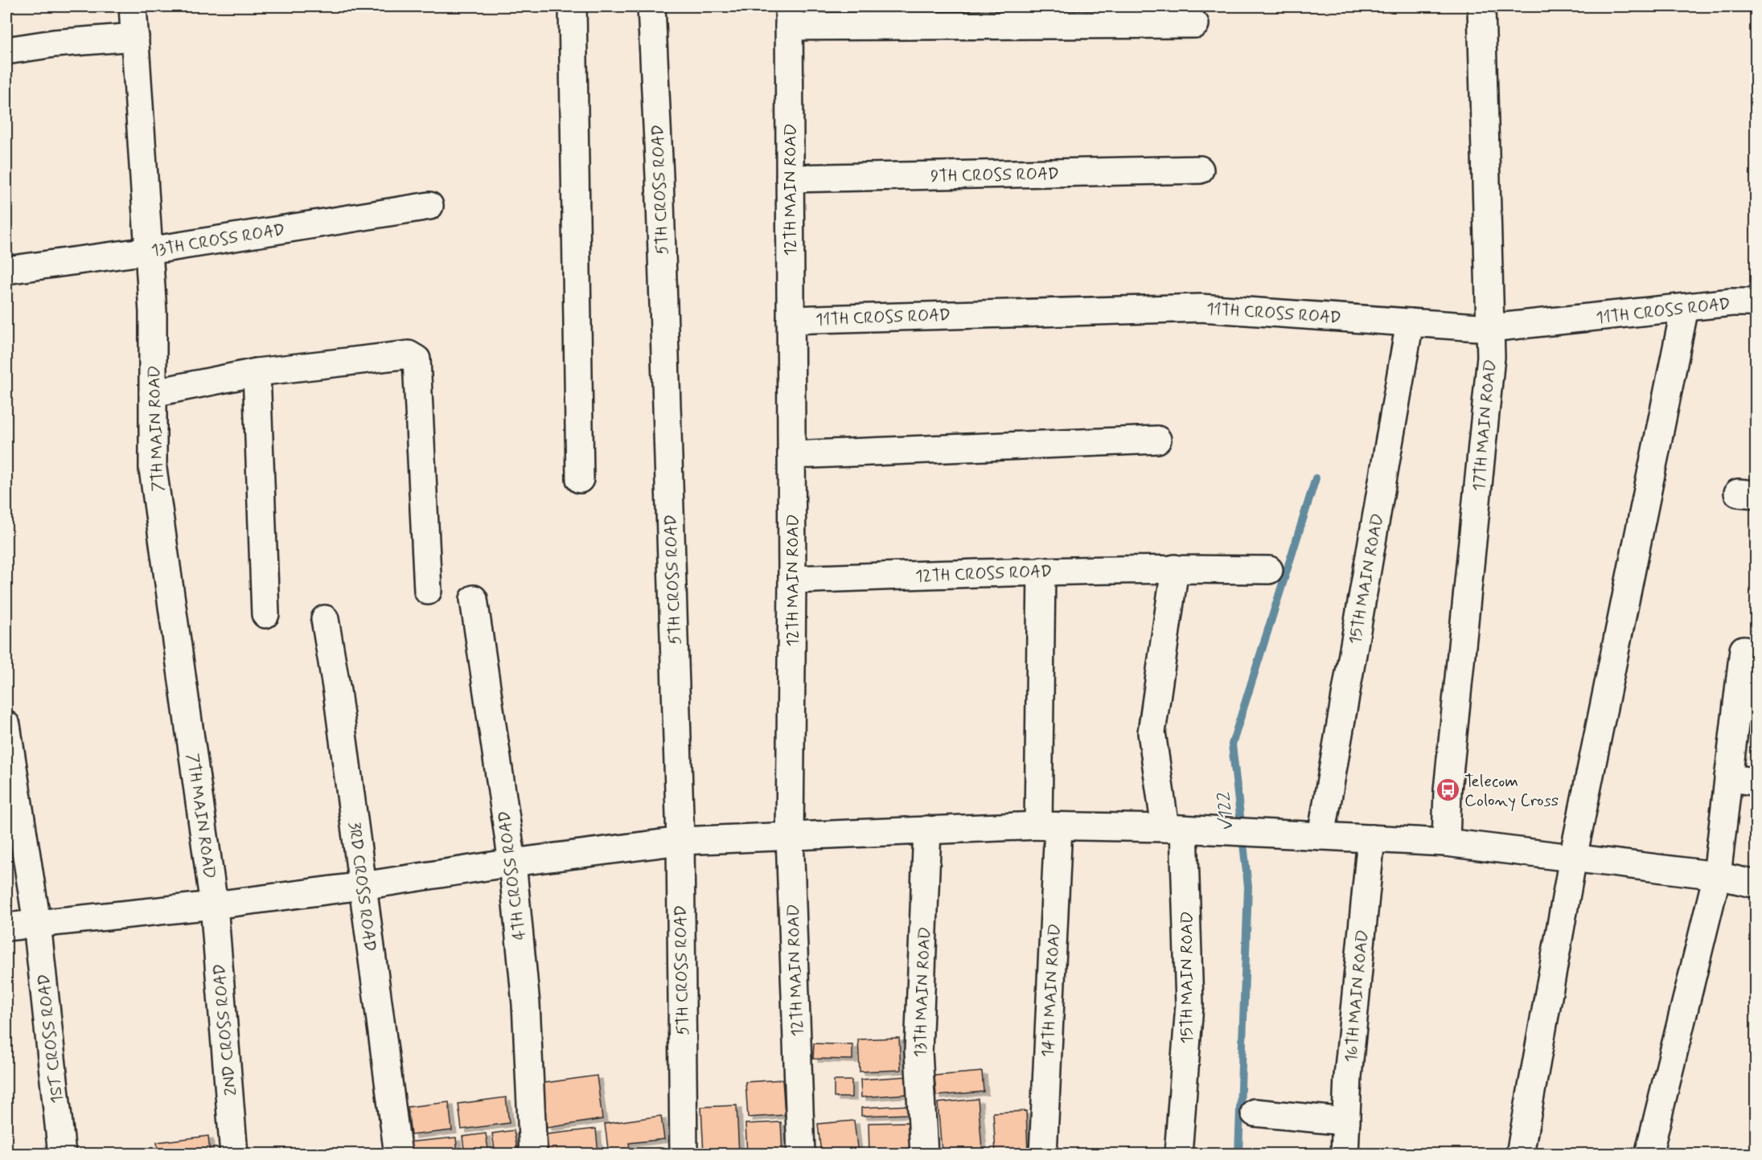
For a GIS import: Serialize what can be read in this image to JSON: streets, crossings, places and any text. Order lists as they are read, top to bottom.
{
  "streets": {
    "street": [
      "9TH CROSS ROAD",
      "5TH CROSS ROAD",
      "12TH MAIN ROAD",
      "13TH CROSS ROAD",
      "11TH CROSS ROAD",
      "17TH MAIN ROAD",
      "7TH MAIN ROAD",
      "12TH CROSS ROAD",
      "15TH MAIN ROAD",
      "4TH CROSS ROAD",
      "3RD CROSS ROAD",
      "14TH MAIN ROAD",
      "13TH MAIN ROAD",
      "16TH MAIN ROAD",
      "2ND CROSS ROAD",
      "1ST CROSS ROAD"
    ]
  },
  "crossings": [
    ["9TH CROSS ROAD", "12TH MAIN ROAD"],
    ["12TH MAIN ROAD", "11TH CROSS ROAD"],
    ["12TH MAIN ROAD", "12TH CROSS ROAD"],
    ["13TH CROSS ROAD", "7TH MAIN ROAD"],
    ["11TH CROSS ROAD", "17TH MAIN ROAD"],
    ["11TH CROSS ROAD", "15TH MAIN ROAD"],
    ["7TH MAIN ROAD", "2ND CROSS ROAD"],
    ["12TH CROSS ROAD", "15TH MAIN ROAD"],
    ["12TH CROSS ROAD", "14TH MAIN ROAD"]
  ],
  "water": ["V122"],
  "places": {
    "bus stop": ["Telecom Colony Cross"]
  }
}
